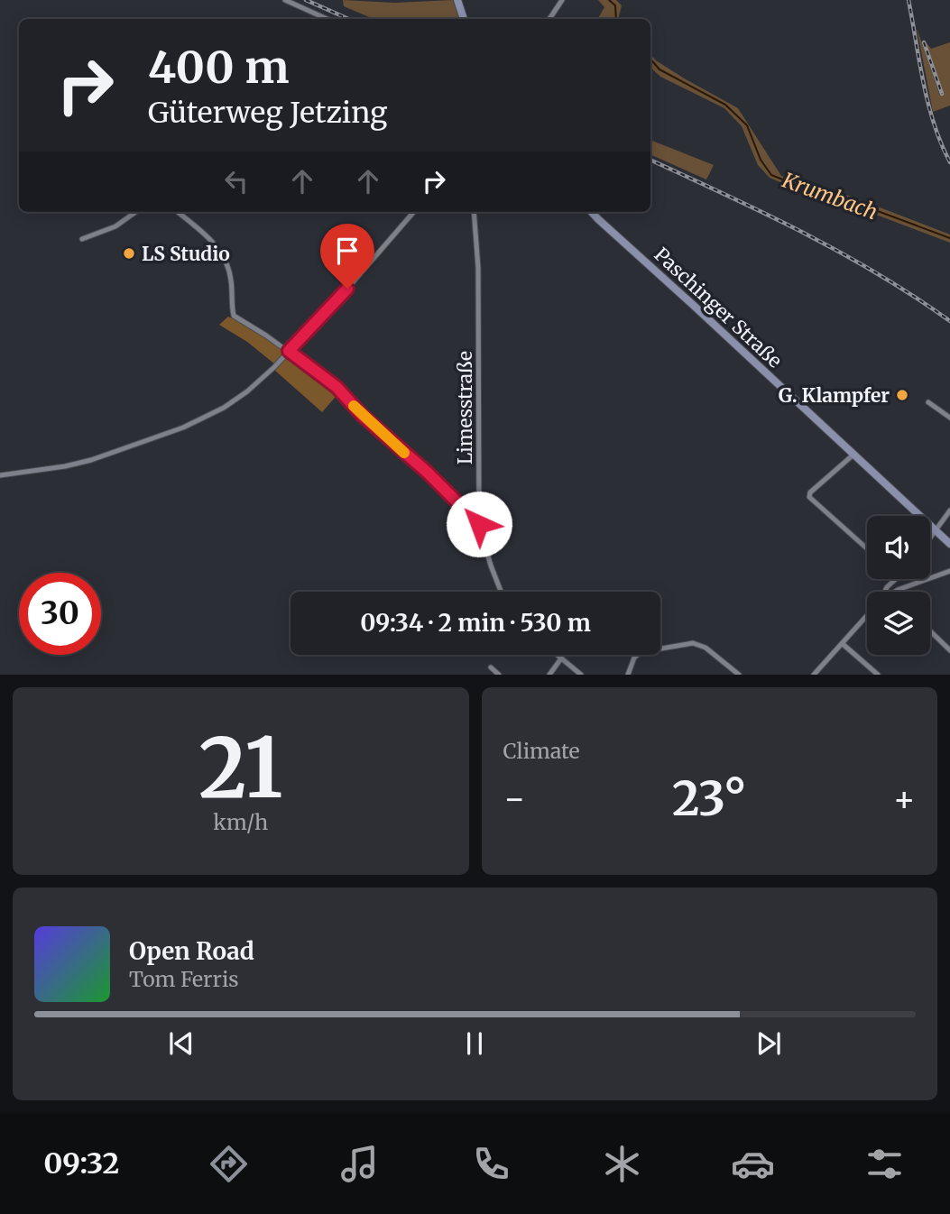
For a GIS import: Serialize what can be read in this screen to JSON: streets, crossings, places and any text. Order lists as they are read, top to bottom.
{
  "streets": {
    "street": ["Paschinger Straße", "Limesstraße"]
  },
  "water": ["Krumbach"],
  "places": ["LS Studio", "G. Klampfer"],
  "page": {
    "turn": ["400 m", "Güterweg Jetzing"],
    "limit": "30",
    "trip": "09:34 · 2 min · 530 m",
    "tile": [
      ["21", "km/h"],
      "Climate"
    ],
    "heat": ["−", "23°", "+"],
    "song": ["Open Road", "Tom Ferris"],
    "tabs": "09:32"
  }
}
